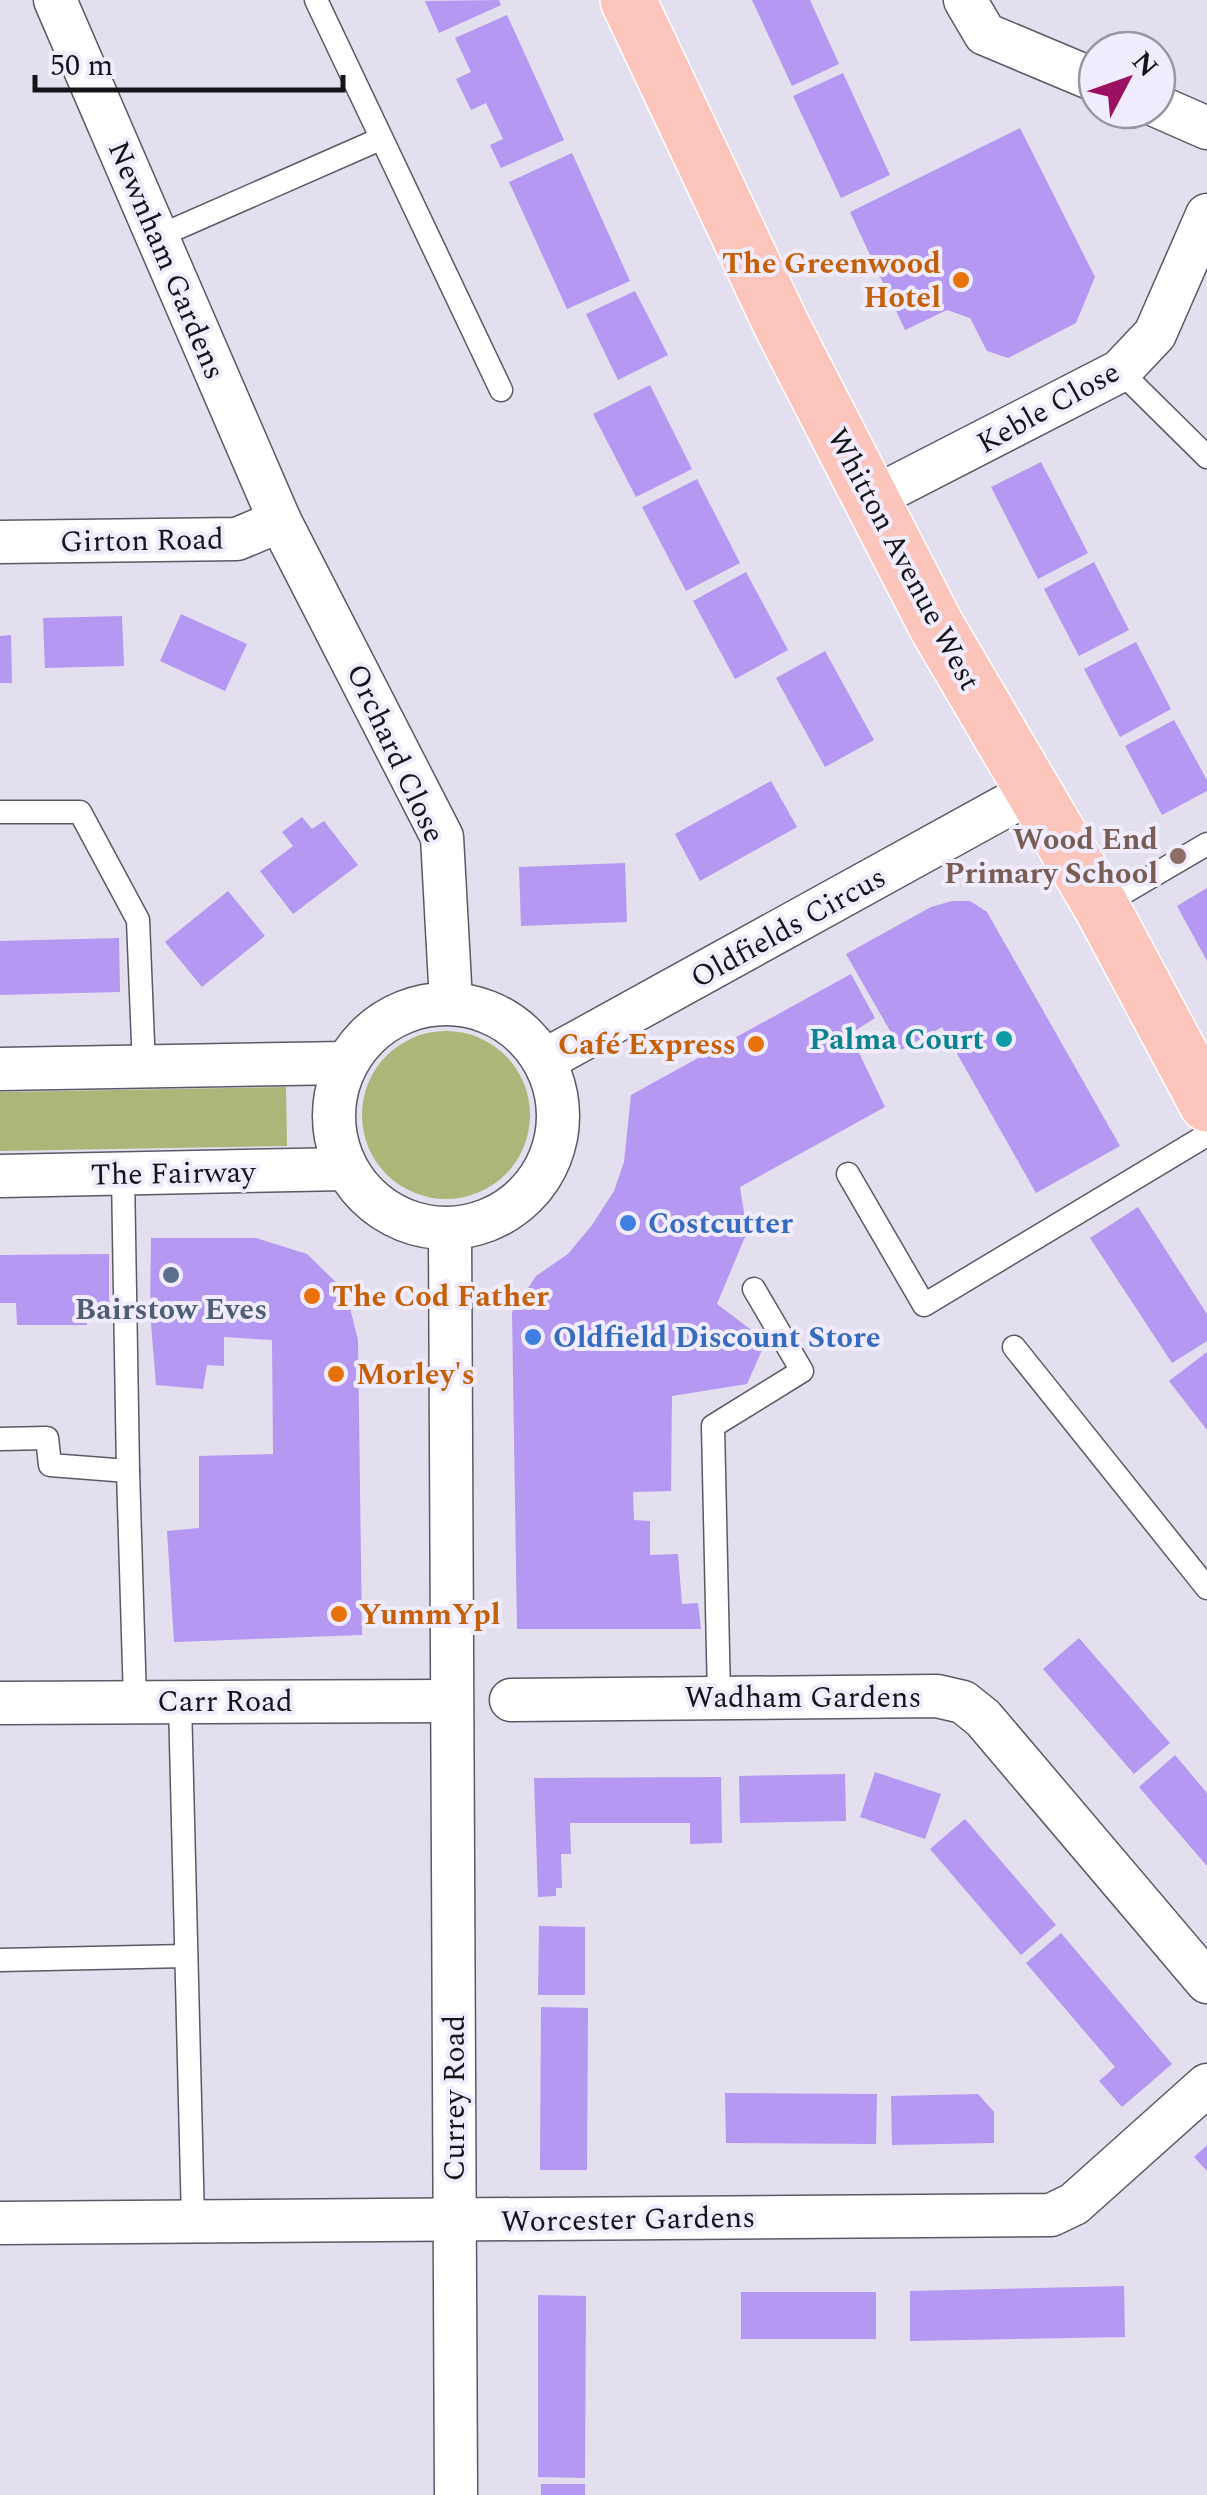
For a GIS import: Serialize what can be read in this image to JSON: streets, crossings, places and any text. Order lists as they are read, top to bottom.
{
  "streets": {
    "main road": ["Whitton Avenue West"],
    "street": [
      "Newnham Gardens",
      "Keble Close",
      "Girton Road",
      "Orchard Close",
      "Oldfields Circus",
      "The Fairway",
      "Wadham Gardens",
      "Carr Road",
      "Currey Road",
      "Worcester Gardens"
    ]
  },
  "crossings": [
    ["Newnham Gardens", "Girton Road"],
    ["Newnham Gardens", "Orchard Close"],
    ["Keble Close", "Whitton Avenue West"],
    ["Girton Road", "Orchard Close"],
    ["Whitton Avenue West", "Oldfields Circus"],
    ["Orchard Close", "Oldfields Circus"],
    ["Orchard Close", "The Fairway"],
    ["Oldfields Circus", "The Fairway"],
    ["Carr Road", "Currey Road"],
    ["Currey Road", "Worcester Gardens"]
  ],
  "places": [
    "The Greenwood Hotel",
    "Wood End Primary School",
    "Palma Court",
    "Café Express",
    "Costcutter",
    "Bairstow Eves",
    "The Cod Father",
    "Oldfield Discount Store",
    "Morley's",
    "YummYpl"
  ],
  "scale_bar": "50 m",
  "north": "top right"
}
